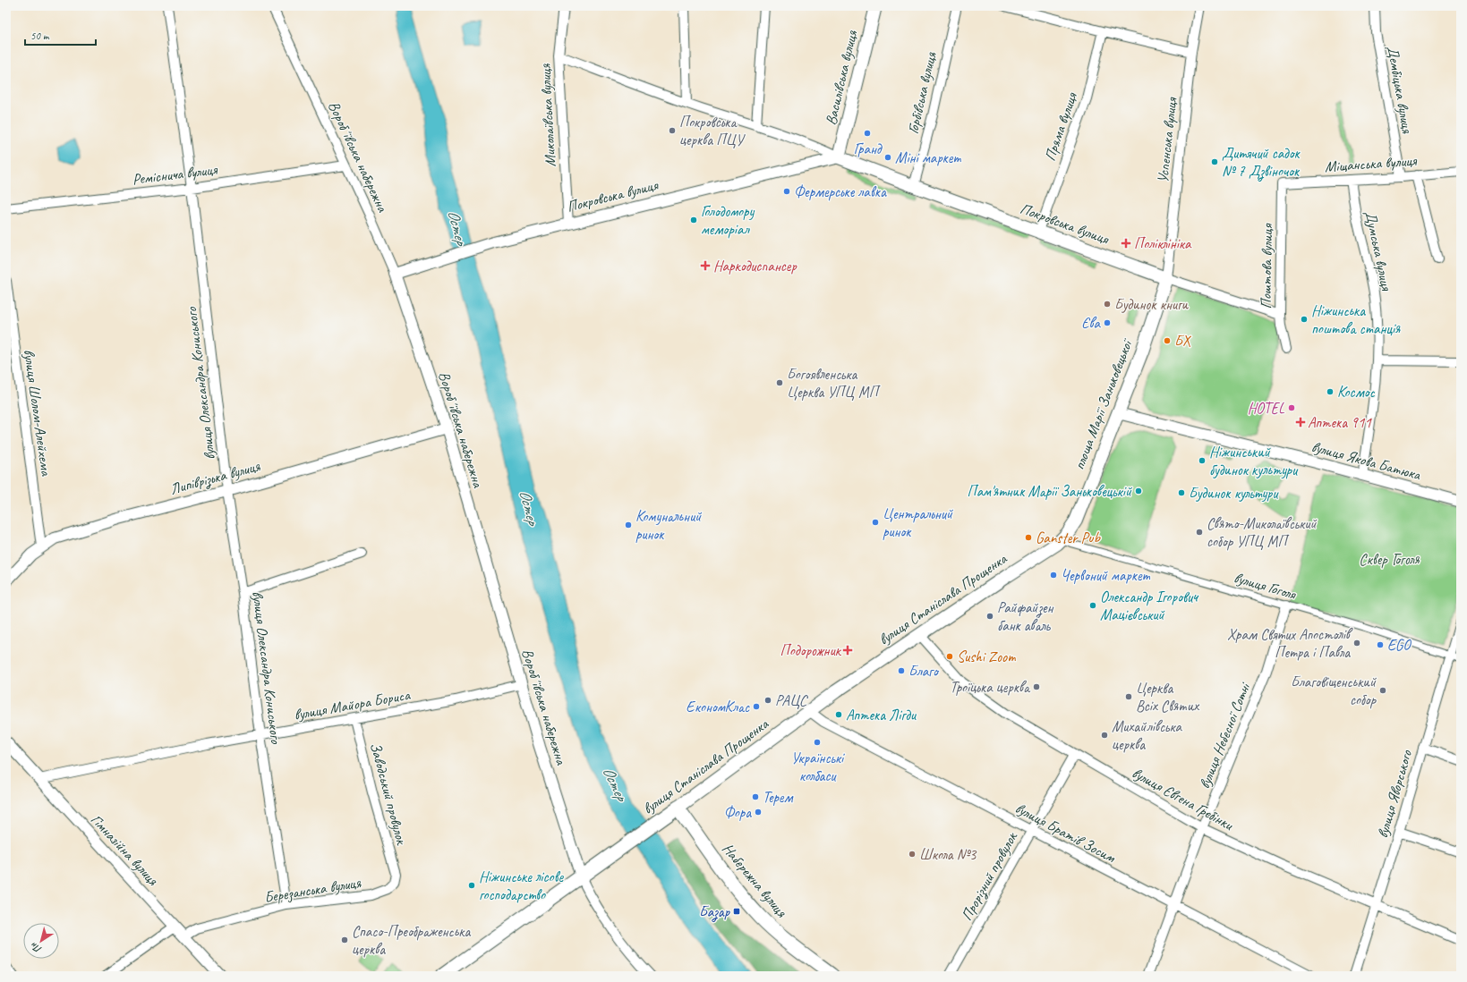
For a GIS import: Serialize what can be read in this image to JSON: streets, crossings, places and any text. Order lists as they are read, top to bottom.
{
  "streets": {
    "main road": [
      "Василівська вулиця",
      "Покровська вулиця",
      "площа Марії Заньковецької",
      "вулиця Станіслава Прощенка",
      "Набережна вулиця"
    ],
    "street": [
      "Дембіцька вулиця",
      "Горбівська вулиця",
      "Миколаївська вулиця",
      "Пряма вулиця",
      "Успенська вулиця",
      "Воробʼївська набережна",
      "Міщанська вулиця",
      "Реміснича вулиця",
      "Думська вулиця",
      "Поштова вулиця",
      "вулиця Олександра Кониського",
      "вулиця Шолом-Алейхема",
      "вулиця Якова Батюка",
      "Липіврізька вулиця",
      "вулиця Гоголя",
      "вулиця Майора Бориса",
      "вулиця Небесної Сотні",
      "Заводський провулок",
      "вулиця Яворського",
      "вулиця Євгена Гребінки",
      "вулиця Братів Зосим",
      "Гімназійна вулиця",
      "Прорізний провулок",
      "Березанська вулиця"
    ]
  },
  "crossings": [
    ["Василівська вулиця", "Покровська вулиця"],
    ["Дембіцька вулиця", "Міщанська вулиця"],
    ["Горбівська вулиця", "Покровська вулиця"],
    ["Миколаївська вулиця", "Покровська вулиця"],
    ["Пряма вулиця", "Покровська вулиця"],
    ["Успенська вулиця", "Покровська вулиця"],
    ["Успенська вулиця", "площа Марії Заньковецької"],
    ["Воробʼївська набережна", "Реміснича вулиця"],
    ["Воробʼївська набережна", "Покровська вулиця"],
    ["Воробʼївська набережна", "Липіврізька вулиця"],
    ["Воробʼївська набережна", "вулиця Станіслава Прощенка"],
    ["Воробʼївська набережна", "вулиця Майора Бориса"],
    ["Міщанська вулиця", "Думська вулиця"],
    ["Міщанська вулиця", "Поштова вулиця"],
    ["Реміснича вулиця", "вулиця Олександра Кониського"],
    ["Покровська вулиця", "Поштова вулиця"],
    ["Покровська вулиця", "площа Марії Заньковецької"],
    ["Думська вулиця", "вулиця Якова Батюка"],
    ["вулиця Олександра Кониського", "Липіврізька вулиця"],
    ["вулиця Олександра Кониського", "вулиця Майора Бориса"],
    ["вулиця Олександра Кониського", "Березанська вулиця"],
    ["площа Марії Заньковецької", "вулиця Якова Батюка"],
    ["площа Марії Заньковецької", "вулиця Гоголя"],
    ["площа Марії Заньковецької", "вулиця Станіслава Прощенка"],
    ["вулиця Шолом-Алейхема", "Липіврізька вулиця"],
    ["вулиця Гоголя", "вулиця Станіслава Прощенка"],
    ["вулиця Гоголя", "вулиця Небесної Сотні"],
    ["вулиця Гоголя", "вулиця Яворського"],
    ["вулиця Станіслава Прощенка", "вулиця Євгена Гребінки"],
    ["вулиця Станіслава Прощенка", "вулиця Братів Зосим"],
    ["вулиця Станіслава Прощенка", "Набережна вулиця"],
    ["вулиця Майора Бориса", "Заводський провулок"],
    ["вулиця Майора Бориса", "Гімназійна вулиця"],
    ["вулиця Небесної Сотні", "вулиця Євгена Гребінки"],
    ["вулиця Небесної Сотні", "вулиця Братів Зосим"],
    ["Заводський провулок", "Березанська вулиця"],
    ["вулиця Яворського", "вулиця Євгена Гребінки"],
    ["вулиця Євгена Гребінки", "Прорізний провулок"],
    ["вулиця Братів Зосим", "Прорізний провулок"],
    ["Гімназійна вулиця", "Березанська вулиця"]
  ],
  "water": ["Остер"],
  "parks": ["Сквер Гоголя"],
  "places": {
    "other": [
      "Покровська церква ПЦУ",
      "Гранд",
      "Міні маркет",
      "Дитячий садок № 7 Дзвіночок",
      "Фермерське лавка",
      "Голодомору меморіал",
      "Будинок книги",
      "Ніжинська поштова станція",
      "Єва",
      "БХ",
      "Богоявленська Церква УПЦ МП",
      "Космос",
      "HOTEL",
      "Ніжинський будинок культури",
      "Пам'ятник Марії Заньковецькій",
      "Будинок культури",
      "Центральний ринок",
      "Комунальний ринок",
      "Свято-Миколаївський собор УПЦ МП",
      "Ganster Pub",
      "Червоний маркет",
      "Олександр Ігорович Мацієвський",
      "Райфайзен банк аваль",
      "Храм Святих Апостолів Петра і Павла",
      "EGO",
      "Sushi Zoom",
      "Благо",
      "Троїцька церква",
      "Благовіщенський собор",
      "Церква Всіх Святих",
      "РАЦС",
      "ЕкономКлас",
      "Аптека Лігди",
      "Михайлівська церква",
      "Українські колбаси",
      "Терем",
      "Фора",
      "Школа №3",
      "Ніжинське лісове господарство",
      "Спасо-Преображенська церква"
    ],
    "health": [
      "Поліклініка",
      "Наркодиспансер",
      "Аптека 911",
      "Подорожник"
    ],
    "transit": ["Базар"]
  },
  "scale_bar": "50 m",
  "north": "bottom left"
}
